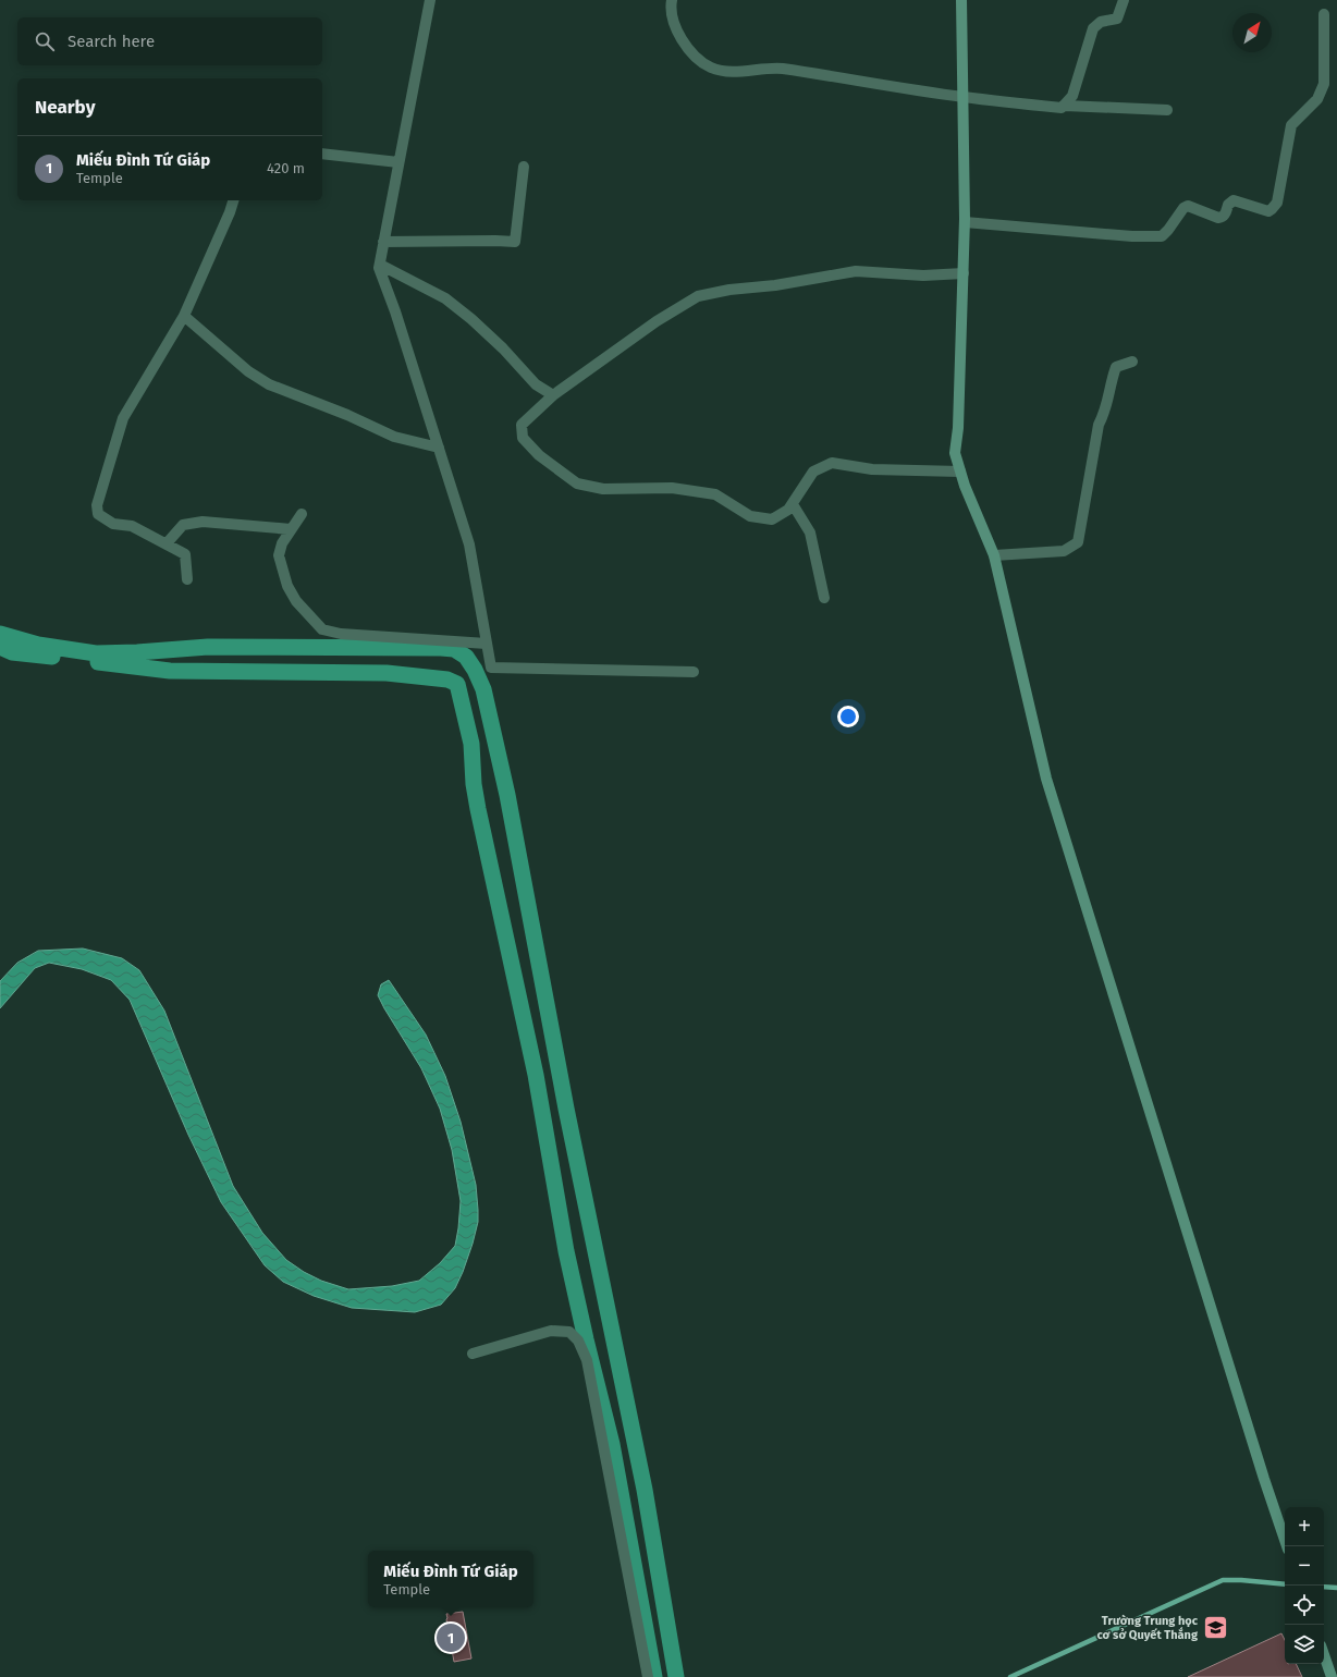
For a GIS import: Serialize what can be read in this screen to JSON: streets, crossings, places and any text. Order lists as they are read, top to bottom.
{
  "places": {
    "school or university": ["Trường Trung học cơ sở Quyết Thắng"]
  },
  "north": "top right",
  "page": {
    "search": "Search here",
    "heading": "Nearby",
    "list": [
      {
        "mark": "1",
        "name": "Miếu Đình Tứ Giáp",
        "note": "Temple",
        "value": "420 m"
      }
    ],
    "map_buttons": ["+", "−"],
    "popup": ["Miếu Đình Tứ Giáp", "Temple"],
    "pins": "1"
  }
}
